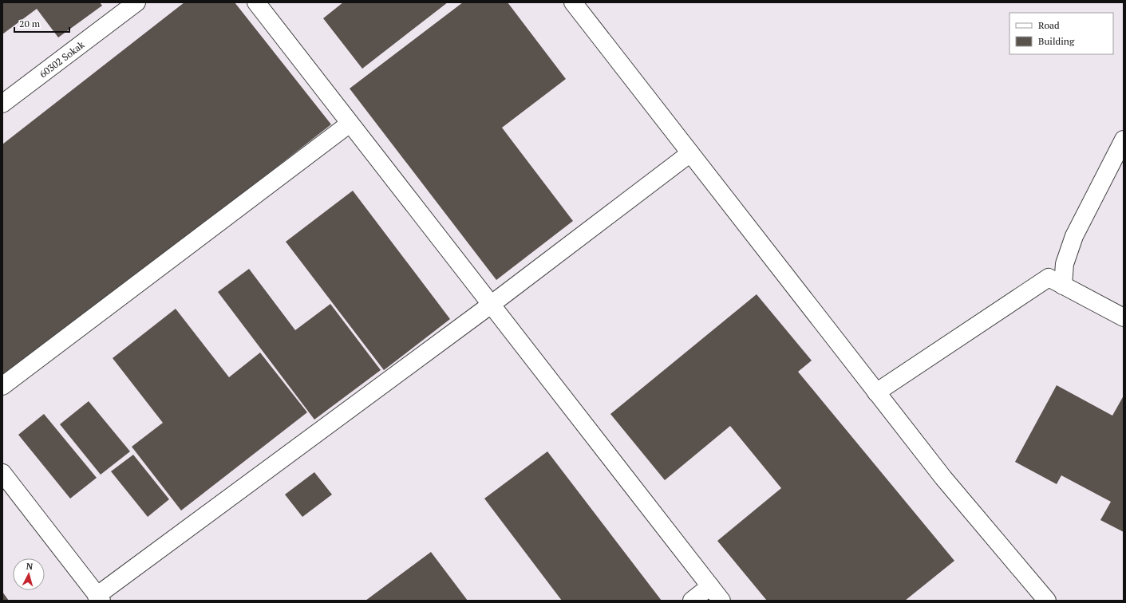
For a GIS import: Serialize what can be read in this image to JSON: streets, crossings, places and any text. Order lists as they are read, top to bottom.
{
  "streets": {
    "street": ["60302 Sokak"]
  },
  "legend": ["Road", "Building"],
  "scale_bar": "20 m",
  "north": "top"
}
